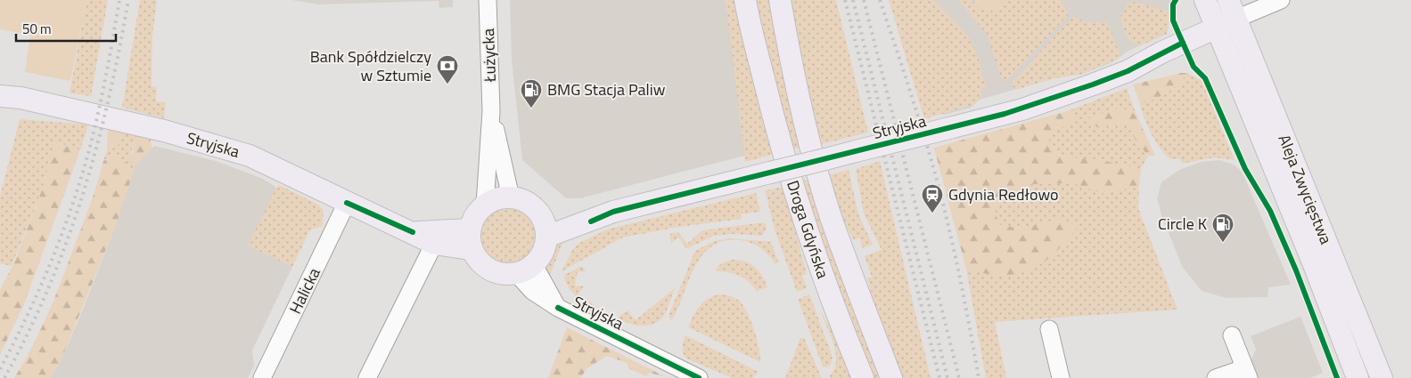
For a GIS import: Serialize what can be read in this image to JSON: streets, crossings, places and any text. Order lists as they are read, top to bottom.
{
  "streets": {
    "main road": ["Stryjska", "Aleja Zwycięstwa", "Droga Gdyńska"],
    "street": ["Łużycka", "Halicka"]
  },
  "crossings": [
    ["Łużycka", "Stryjska"],
    ["Stryjska", "Aleja Zwycięstwa"],
    ["Stryjska", "Halicka"]
  ],
  "places": {
    "bank": ["Bank Spółdzielczy w Sztumie"],
    "fuel station": ["BMG Stacja Paliw", "Circle K"],
    "station": ["Gdynia Redłowo"]
  },
  "scale_bar": "50 m"
}
